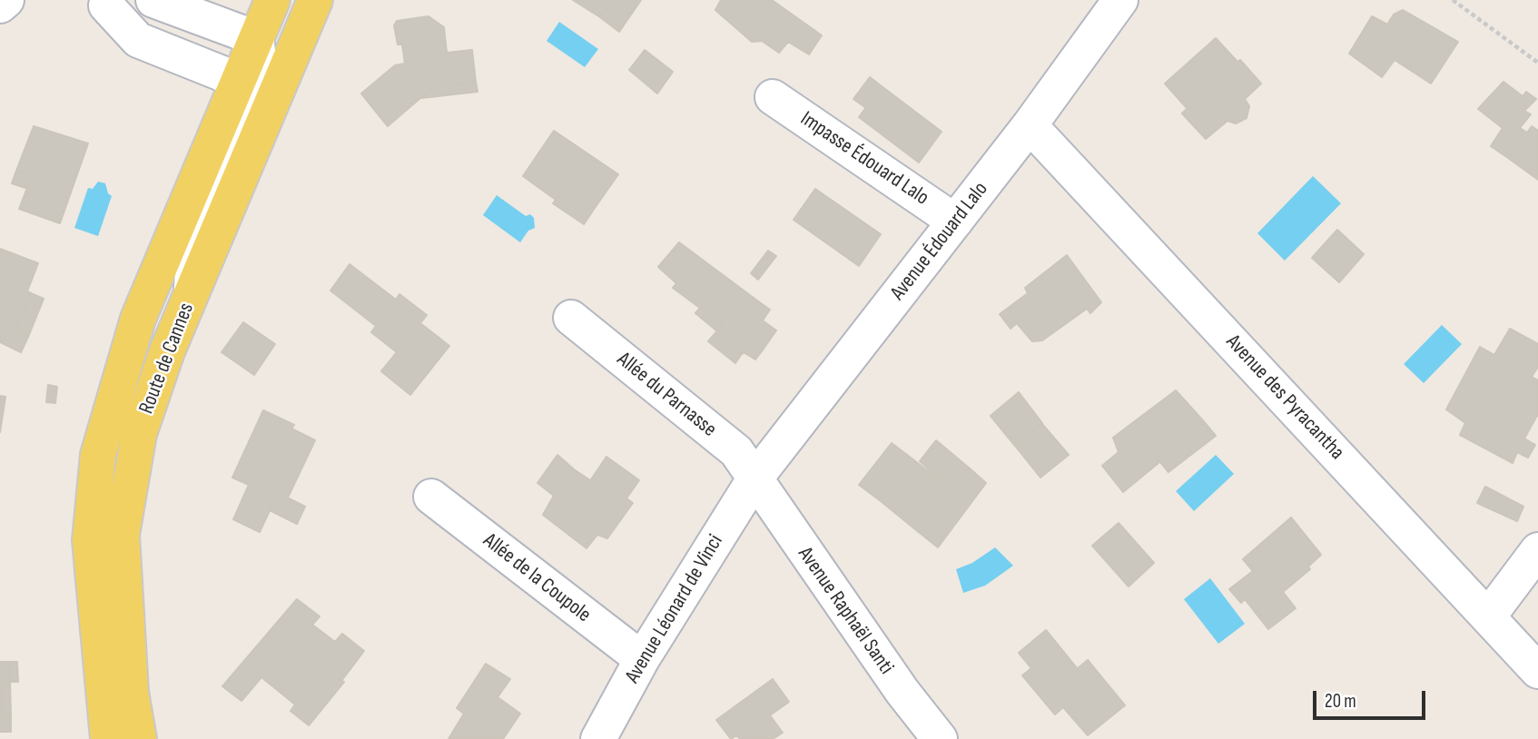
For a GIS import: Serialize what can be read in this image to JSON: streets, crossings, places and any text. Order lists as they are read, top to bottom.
{
  "streets": {
    "main road": ["Route de Cannes"],
    "street": [
      "Impasse Édouard Lalo",
      "Avenue Édouard Lalo",
      "Allée du Parnasse",
      "Avenue des Pyracantha",
      "Allée de la Coupole",
      "Avenue Léonard de Vinci",
      "Avenue Raphaël Santi"
    ]
  },
  "crossings": [
    ["Impasse Édouard Lalo", "Avenue Édouard Lalo"],
    ["Avenue Édouard Lalo", "Allée du Parnasse"],
    ["Avenue Édouard Lalo", "Avenue des Pyracantha"],
    ["Avenue Édouard Lalo", "Avenue Léonard de Vinci"],
    ["Avenue Édouard Lalo", "Avenue Raphaël Santi"],
    ["Allée du Parnasse", "Avenue Léonard de Vinci"],
    ["Allée du Parnasse", "Avenue Raphaël Santi"],
    ["Allée de la Coupole", "Avenue Léonard de Vinci"],
    ["Avenue Léonard de Vinci", "Avenue Raphaël Santi"]
  ],
  "scale_bar": "20 m"
}
